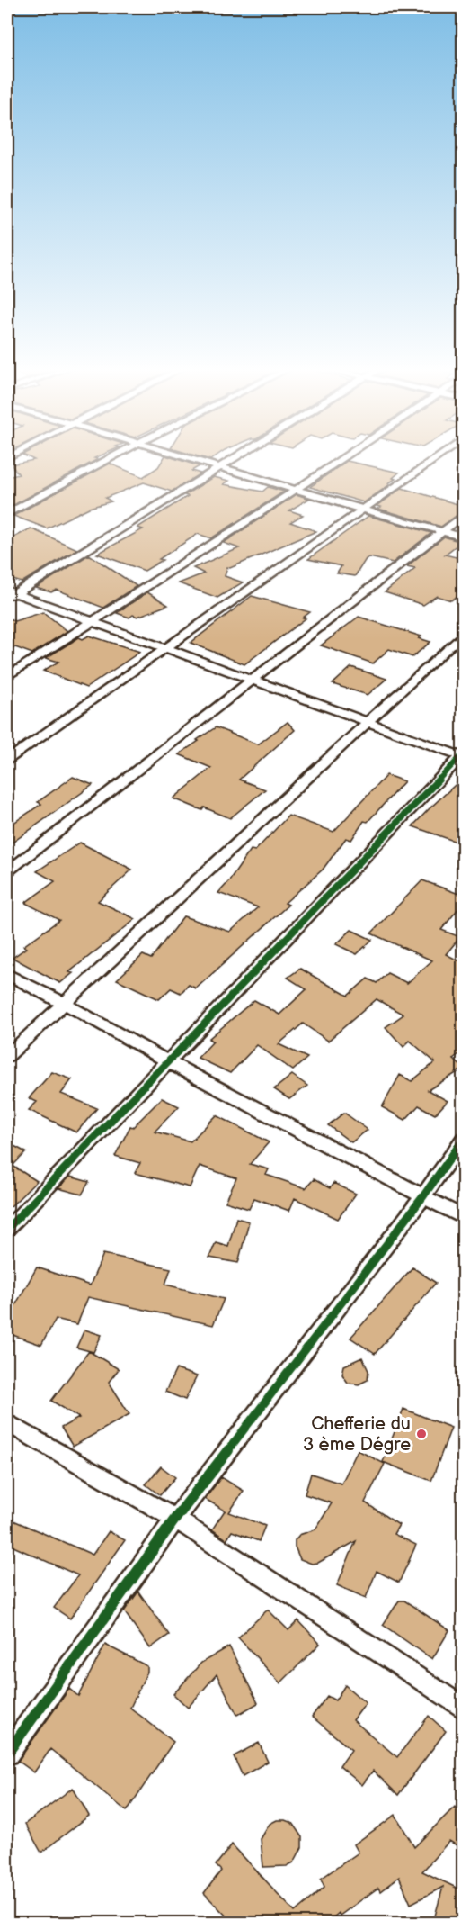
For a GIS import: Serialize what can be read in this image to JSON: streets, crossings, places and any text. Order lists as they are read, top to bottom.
{
  "places": ["Chefferie du 3 ème Dégre"]
}
